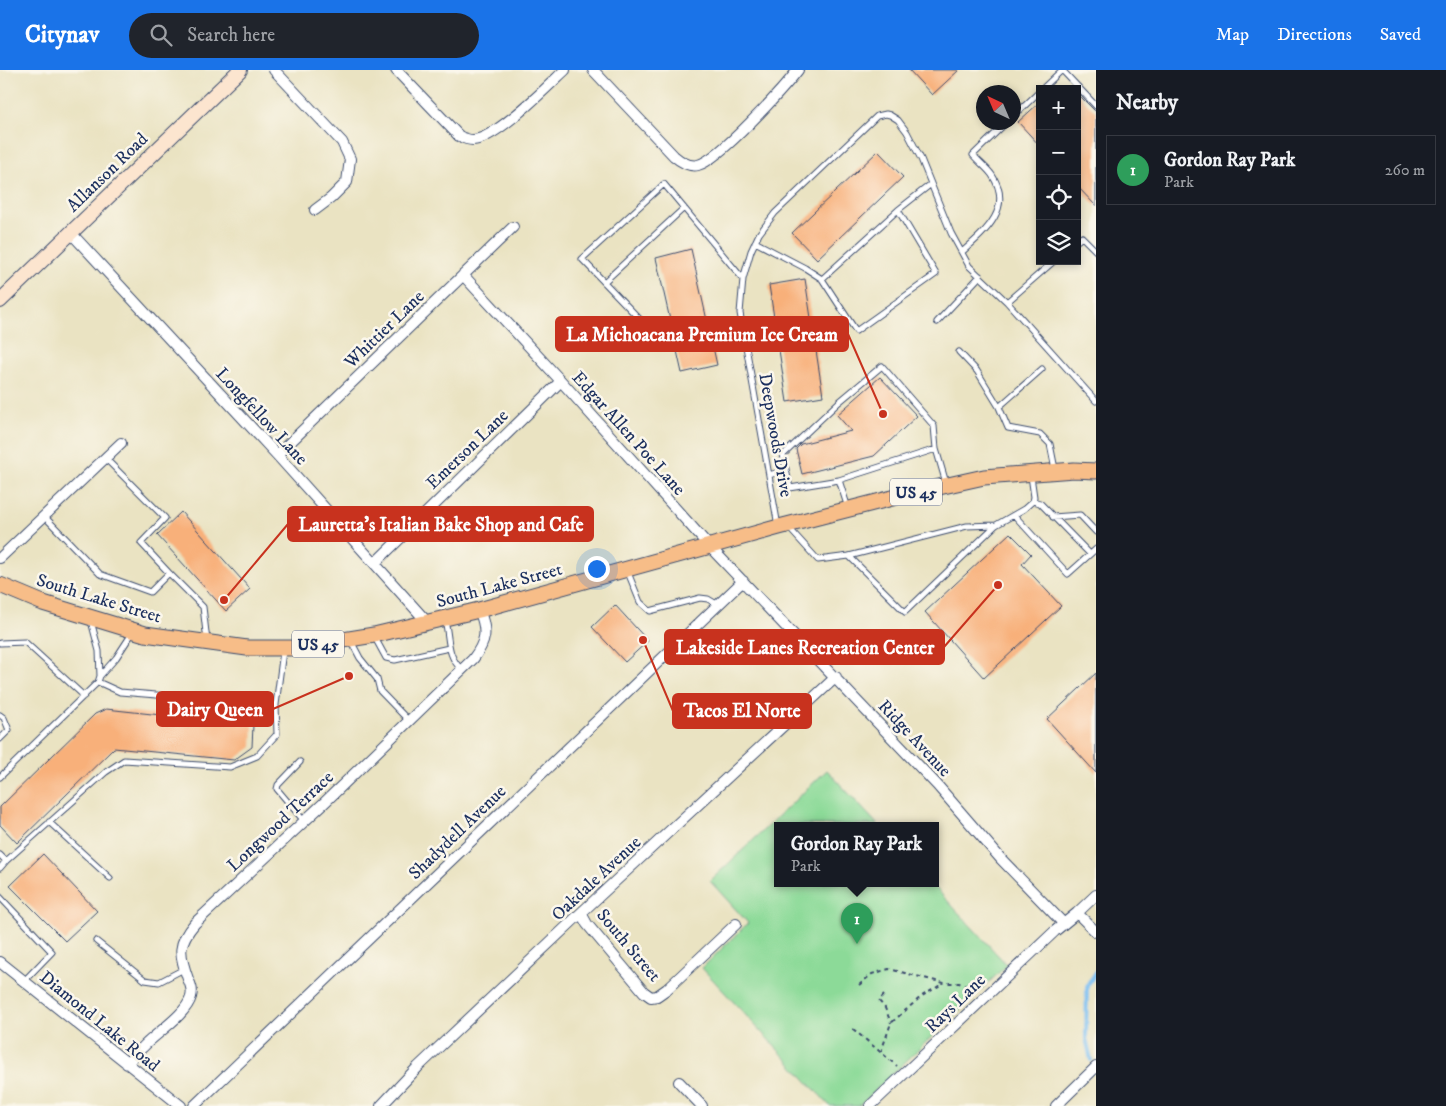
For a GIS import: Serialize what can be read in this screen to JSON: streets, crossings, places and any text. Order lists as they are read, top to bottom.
{
  "streets": {
    "main road": ["US 45", "South Lake Street"],
    "street": [
      "Allanson Road",
      "Whittier Lane",
      "Longfellow Lane",
      "Edgar Allen Poe Lane",
      "Emerson Lane",
      "Ridge Avenue",
      "Longwood Terrace",
      "Shadydell Avenue",
      "Oakdale Avenue",
      "South Street",
      "Rays Lane",
      "Diamond Lake Road"
    ],
    "lane": ["Deepwoods Drive"]
  },
  "crossings": [
    ["Allanson Road", "Longfellow Lane"],
    ["Whittier Lane", "Longfellow Lane"],
    ["Whittier Lane", "Edgar Allen Poe Lane"],
    ["Longfellow Lane", "Emerson Lane"],
    ["Longfellow Lane", "South Lake Street"],
    ["Edgar Allen Poe Lane", "Emerson Lane"],
    ["Edgar Allen Poe Lane", "South Lake Street"],
    ["Edgar Allen Poe Lane", "Ridge Avenue"],
    ["Deepwoods Drive", "South Lake Street"],
    ["South Lake Street", "Ridge Avenue"],
    ["South Lake Street", "Longwood Terrace"],
    ["Ridge Avenue", "Shadydell Avenue"],
    ["Ridge Avenue", "Oakdale Avenue"],
    ["Ridge Avenue", "Rays Lane"],
    ["Longwood Terrace", "Diamond Lake Road"],
    ["Oakdale Avenue", "South Street"]
  ],
  "places": [
    "La Michoacana Premium Ice Cream",
    "Lakeside Lanes Recreation Center",
    "Lauretta's Italian Bake Shop and Cafe",
    "Tacos El Norte",
    "Dairy Queen"
  ],
  "north": "top left",
  "page": {
    "header": "Citynav",
    "search": "Search here",
    "nav": ["Map", "Directions", "Saved"],
    "heading": "Nearby",
    "map_buttons": ["+", "−"],
    "list": [
      {
        "mark": "1",
        "name": "Gordon Ray Park",
        "note": "Park",
        "value": "260 m"
      }
    ],
    "popup": ["Gordon Ray Park", "Park"],
    "pins": "1"
  }
}
